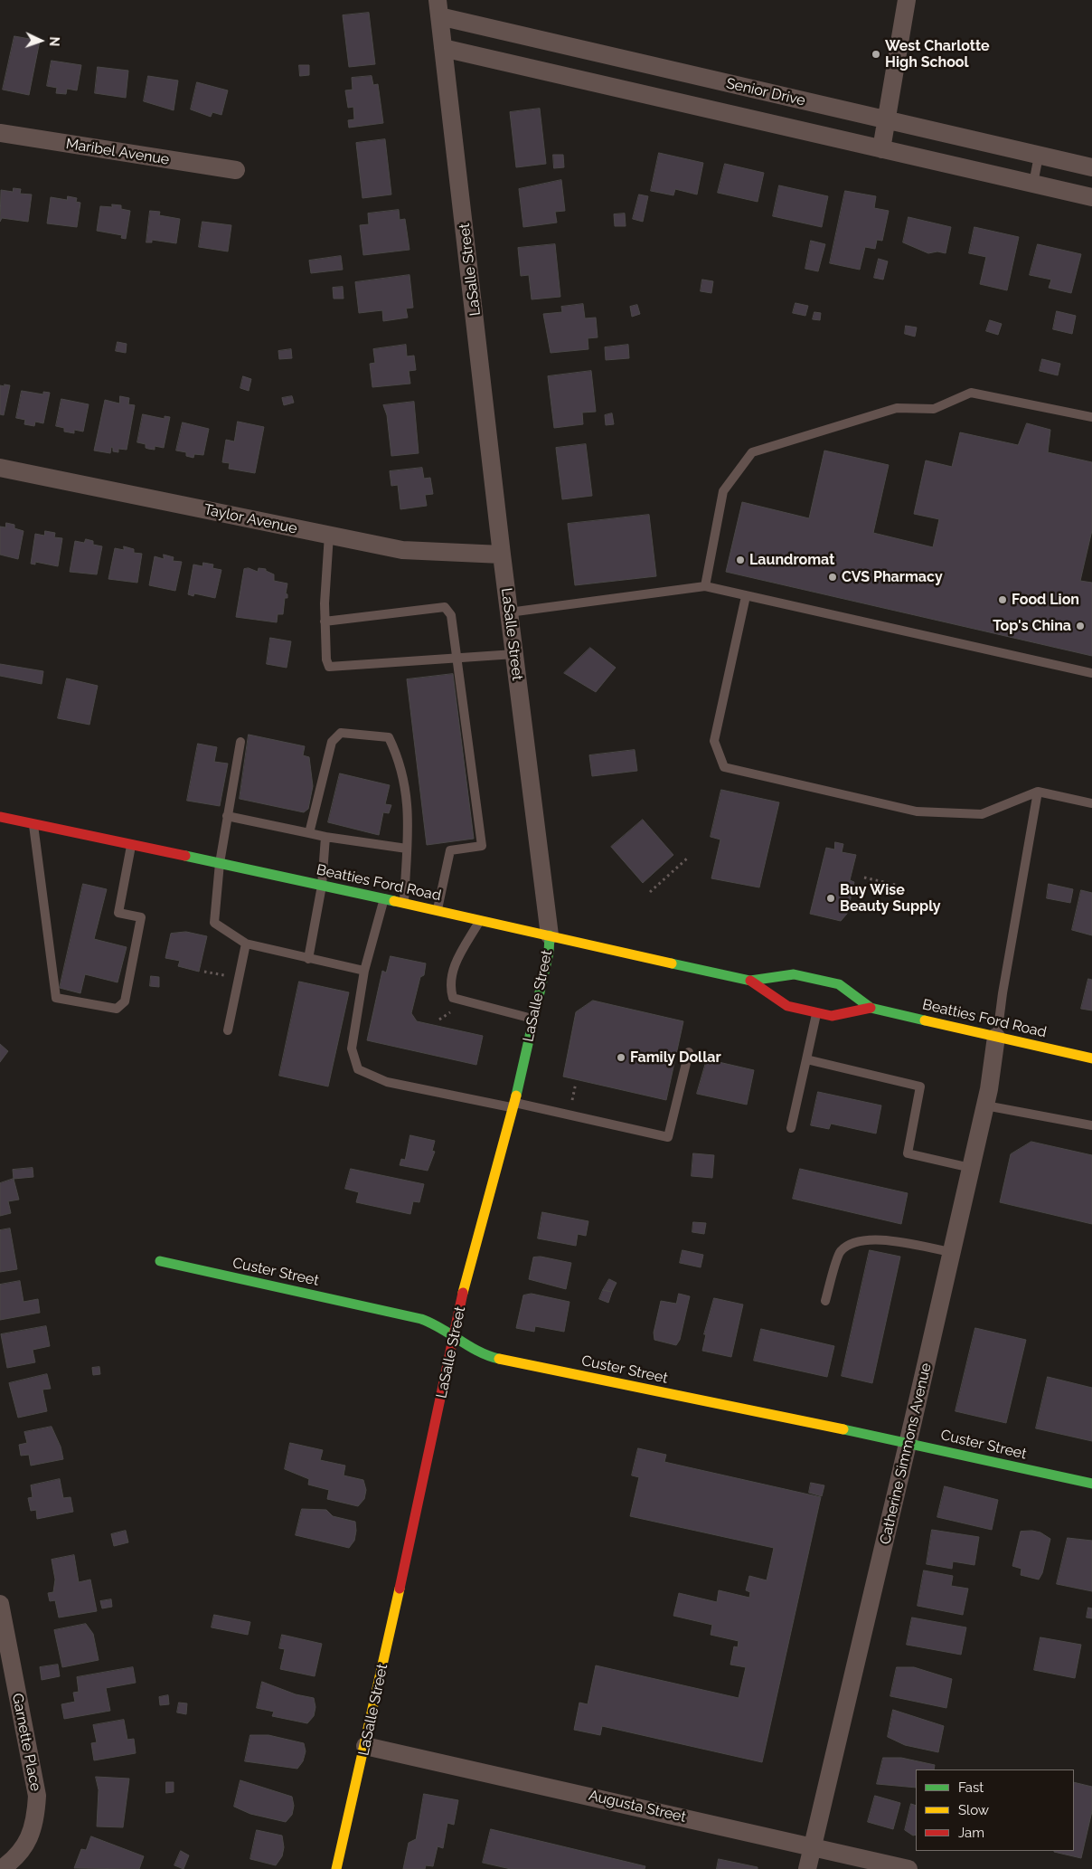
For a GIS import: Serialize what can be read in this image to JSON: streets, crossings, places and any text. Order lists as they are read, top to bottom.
{
  "streets": {
    "street": [
      "Senior Drive",
      "Maribel Avenue",
      "LaSalle Street",
      "Taylor Avenue",
      "Beatties Ford Road",
      "Custer Street",
      "Catherine Simmons Avenue",
      "Garnette Place",
      "Augusta Street"
    ]
  },
  "crossings": [
    ["Senior Drive", "LaSalle Street"],
    ["LaSalle Street", "Taylor Avenue"],
    ["LaSalle Street", "Beatties Ford Road"],
    ["LaSalle Street", "Custer Street"],
    ["LaSalle Street", "Augusta Street"],
    ["Beatties Ford Road", "Catherine Simmons Avenue"],
    ["Custer Street", "Catherine Simmons Avenue"],
    ["Catherine Simmons Avenue", "Augusta Street"]
  ],
  "places": [
    "West Charlotte High School",
    "Laundromat",
    "CVS Pharmacy",
    "Food Lion",
    "Top's China",
    "Buy Wise Beauty Supply",
    "Family Dollar"
  ],
  "legend": ["Fast", "Slow", "Jam"],
  "north": "right"
}
